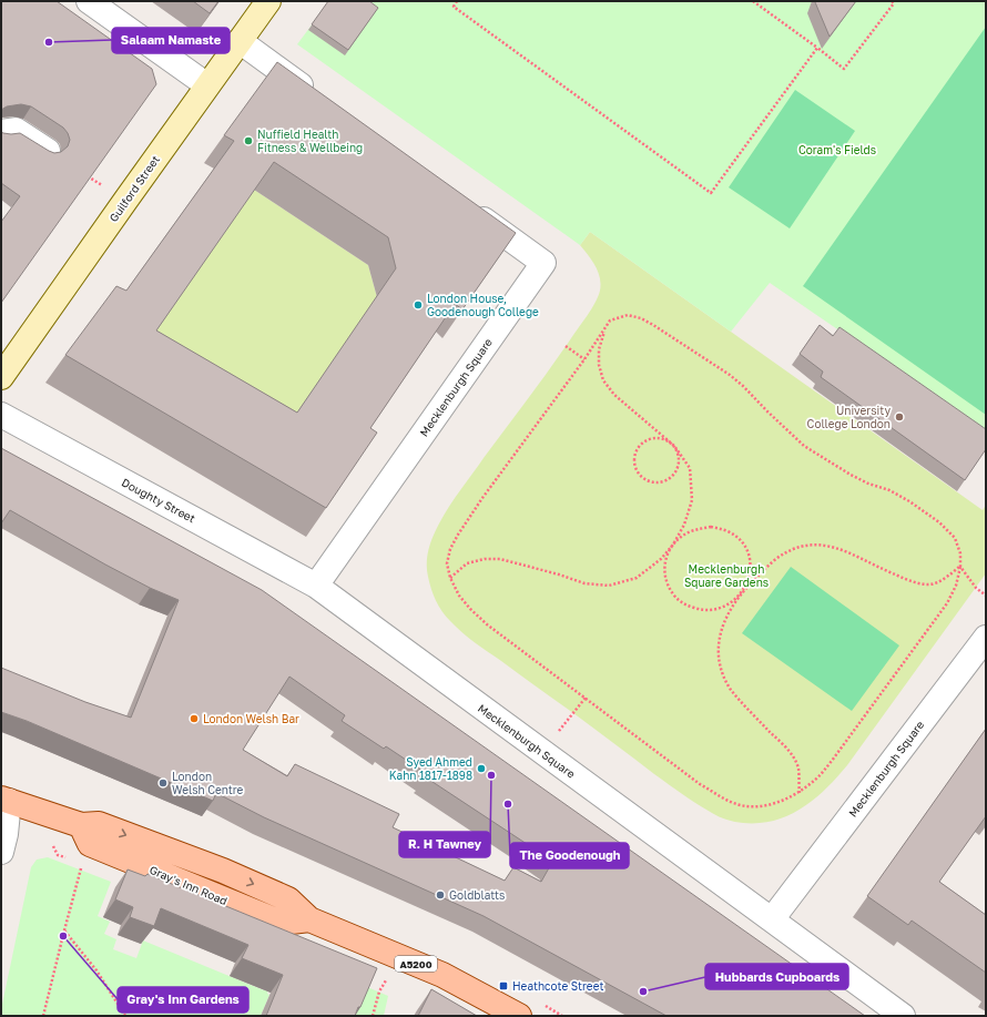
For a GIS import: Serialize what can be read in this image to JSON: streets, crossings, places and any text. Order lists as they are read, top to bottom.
{
  "streets": {
    "main road": ["Guilford Street", "Gray's Inn Road", "A5200"],
    "street": ["Mecklenburgh Square", "Doughty Street"]
  },
  "crossings": [
    ["Mecklenburgh Square", "Doughty Street"]
  ],
  "parks": ["Coram's Fields", "Mecklenburgh Square Gardens"],
  "places": {
    "other": [
      "Salaam Namaste",
      "Nuffield Health Fitness & Wellbeing",
      "London House, Goodenough College",
      "University College London",
      "London Welsh Bar",
      "Syed Ahmed Kahn 1817-1898",
      "R. H Tawney",
      "London Welsh Centre",
      "The Goodenough",
      "Goldblatts",
      "Gray's Inn Gardens",
      "Hubbards Cupboards"
    ],
    "transit": ["Heathcote Street"]
  }
}
